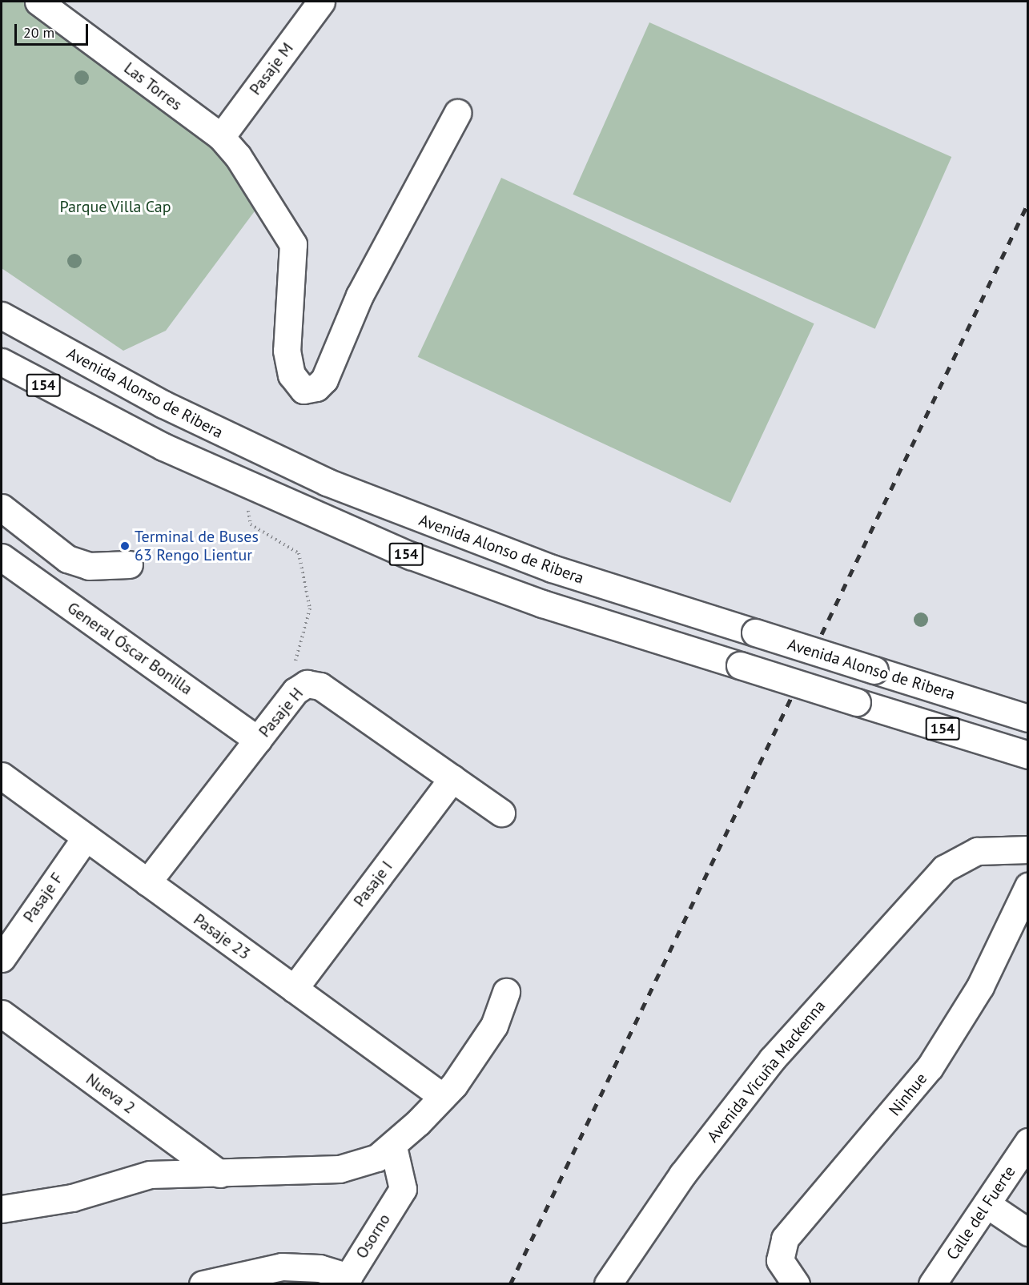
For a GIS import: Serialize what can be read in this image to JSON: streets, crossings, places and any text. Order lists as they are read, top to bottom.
{
  "streets": {
    "main road": [
      "Pasaje M",
      "Las Torres",
      "154",
      "Avenida Alonso de Ribera",
      "General Óscar Bonilla",
      "Pasaje H",
      "Pasaje I",
      "Pasaje F",
      "Pasaje 23",
      "Avenida Vicuña Mackenna",
      "Nueva 2",
      "Ninhue",
      "Calle del Fuerte",
      "Osorno"
    ]
  },
  "crossings": [
    ["Pasaje M", "Las Torres"],
    ["General Óscar Bonilla", "Pasaje H"],
    ["Pasaje H", "Pasaje I"],
    ["Pasaje H", "Pasaje 23"],
    ["Pasaje I", "Pasaje 23"],
    ["Pasaje F", "Pasaje 23"]
  ],
  "parks": ["Parque Villa Cap"],
  "places": ["Terminal de Buses 63 Rengo Lientur"],
  "scale_bar": "20 m"
}
